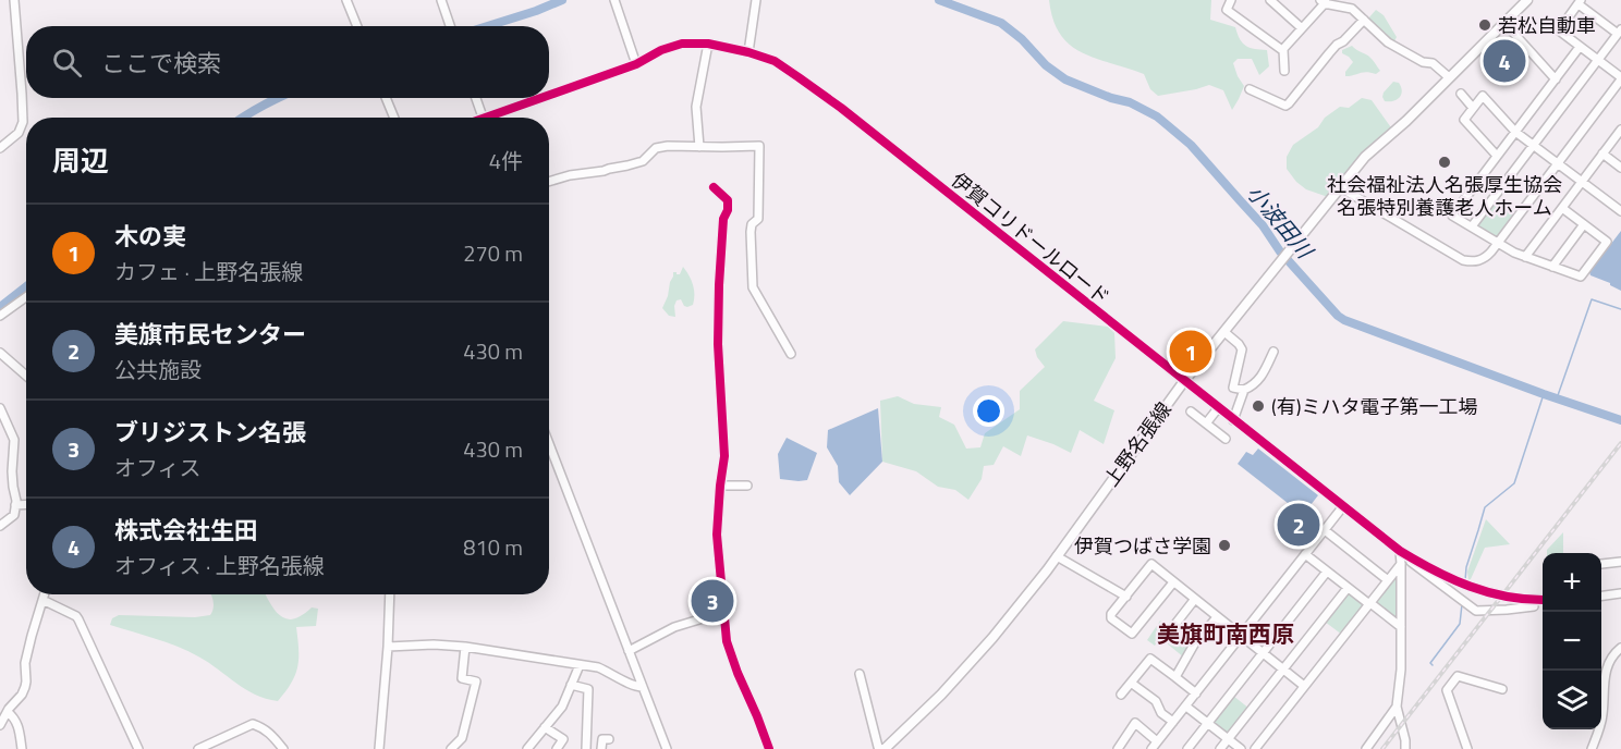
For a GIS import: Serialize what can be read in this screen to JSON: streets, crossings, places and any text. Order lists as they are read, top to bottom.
{
  "streets": {
    "main road": ["上野名張線"],
    "street": ["伊賀コリドールロード"]
  },
  "crossings": [
    ["伊賀コリドールロード", "上野名張線"]
  ],
  "districts": ["美旗町南西原"],
  "water": ["小波田川"],
  "places": [
    "若松自動車",
    "社会福祉法人名張厚生協会 名張特別養護老人ホーム",
    "(有)ミハタ電子第一工場",
    "伊賀つばさ学園"
  ],
  "page": {
    "search": "ここで検索",
    "pins": [
      "4",
      "1",
      "2",
      "3"
    ],
    "heading": ["周辺", "4件"],
    "list": [
      {
        "mark": "1",
        "name": "木の実",
        "note": "カフェ · 上野名張線",
        "value": "270 m"
      },
      {
        "mark": "2",
        "name": "美旗市民センター",
        "note": "公共施設",
        "value": "430 m"
      },
      {
        "mark": "3",
        "name": "ブリジストン名張",
        "note": "オフィス",
        "value": "430 m"
      },
      {
        "mark": "4",
        "name": "株式会社生田",
        "note": "オフィス · 上野名張線",
        "value": "810 m"
      }
    ],
    "map_buttons": ["+", "−"]
  }
}
